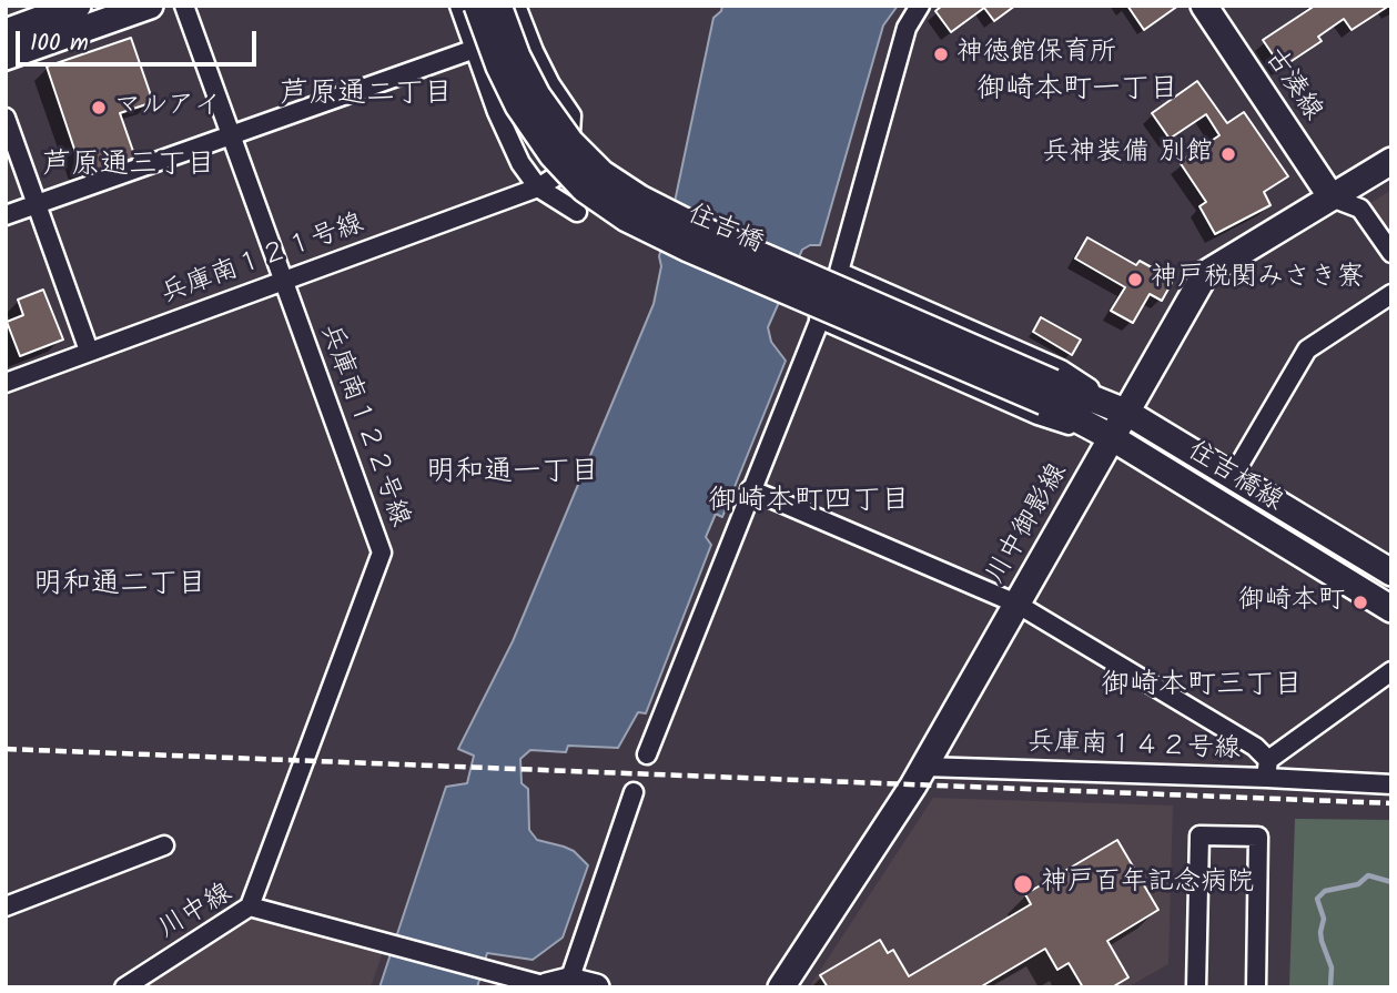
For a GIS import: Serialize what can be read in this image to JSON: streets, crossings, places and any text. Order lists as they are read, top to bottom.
{
  "streets": {
    "street": [
      "古湊線",
      "住吉橋",
      "兵庫南１２１号線",
      "兵庫南１２２号線",
      "住吉橋線",
      "川中御影線",
      "兵庫南１４２号線",
      "川中線"
    ]
  },
  "crossings": [
    ["古湊線", "川中御影線"],
    ["住吉橋", "住吉橋線"],
    ["兵庫南１２１号線", "兵庫南１２２号線"],
    ["兵庫南１２２号線", "川中線"],
    ["住吉橋線", "川中御影線"],
    ["川中御影線", "兵庫南１４２号線"]
  ],
  "districts": [
    "御崎本町一丁目",
    "芦原通二丁目",
    "芦原通三丁目",
    "明和通一丁目",
    "御崎本町四丁目",
    "明和通二丁目",
    "御崎本町三丁目"
  ],
  "places": [
    "神徳館保育所",
    "マルアイ",
    "兵神装備 別館",
    "神戸税関みさき寮",
    "御崎本町",
    "神戸百年記念病院"
  ],
  "scale_bar": "100 m"
}
